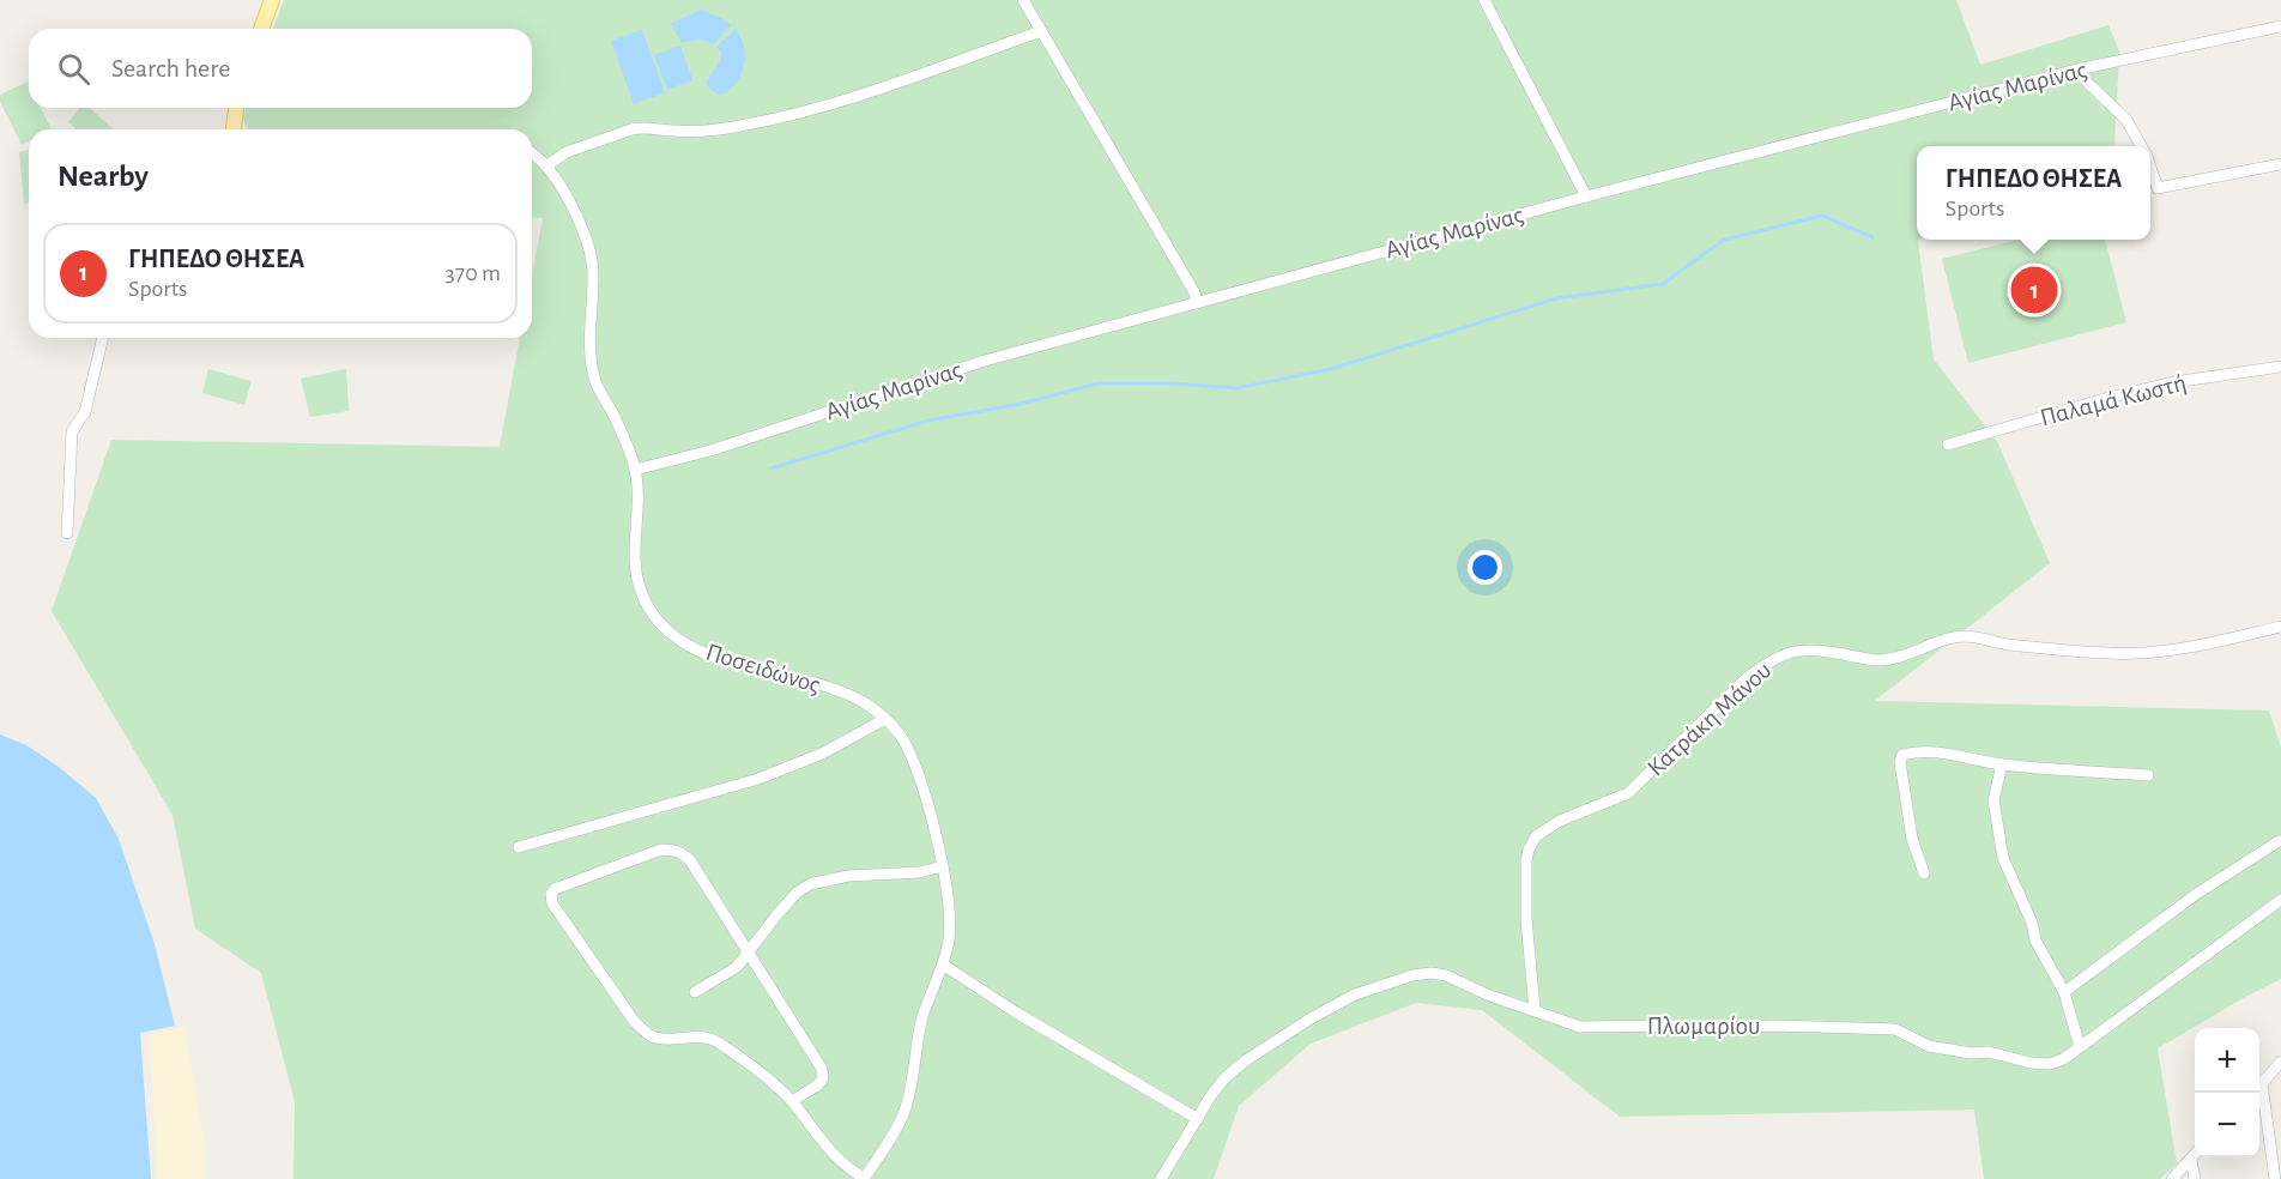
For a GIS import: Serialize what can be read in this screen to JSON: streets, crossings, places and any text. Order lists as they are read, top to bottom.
{
  "streets": {
    "street": [
      "Αγίας Μαρίνας",
      "Παλαμά Κωστή",
      "Ποσειδώνος",
      "Κατράκη Μάνου",
      "Πλωμαρίου"
    ]
  },
  "crossings": [
    ["Αγίας Μαρίνας", "Ποσειδώνος"],
    ["Κατράκη Μάνου", "Πλωμαρίου"]
  ],
  "page": {
    "search": "Search here",
    "heading": "Nearby",
    "popup": ["ΓΗΠΕΔΟ ΘΗΣΕΑ", "Sports"],
    "list": [
      {
        "mark": "1",
        "name": "ΓΗΠΕΔΟ ΘΗΣΕΑ",
        "note": "Sports",
        "value": "370 m"
      }
    ],
    "pins": "1",
    "map_buttons": ["+", "−"]
  }
}
